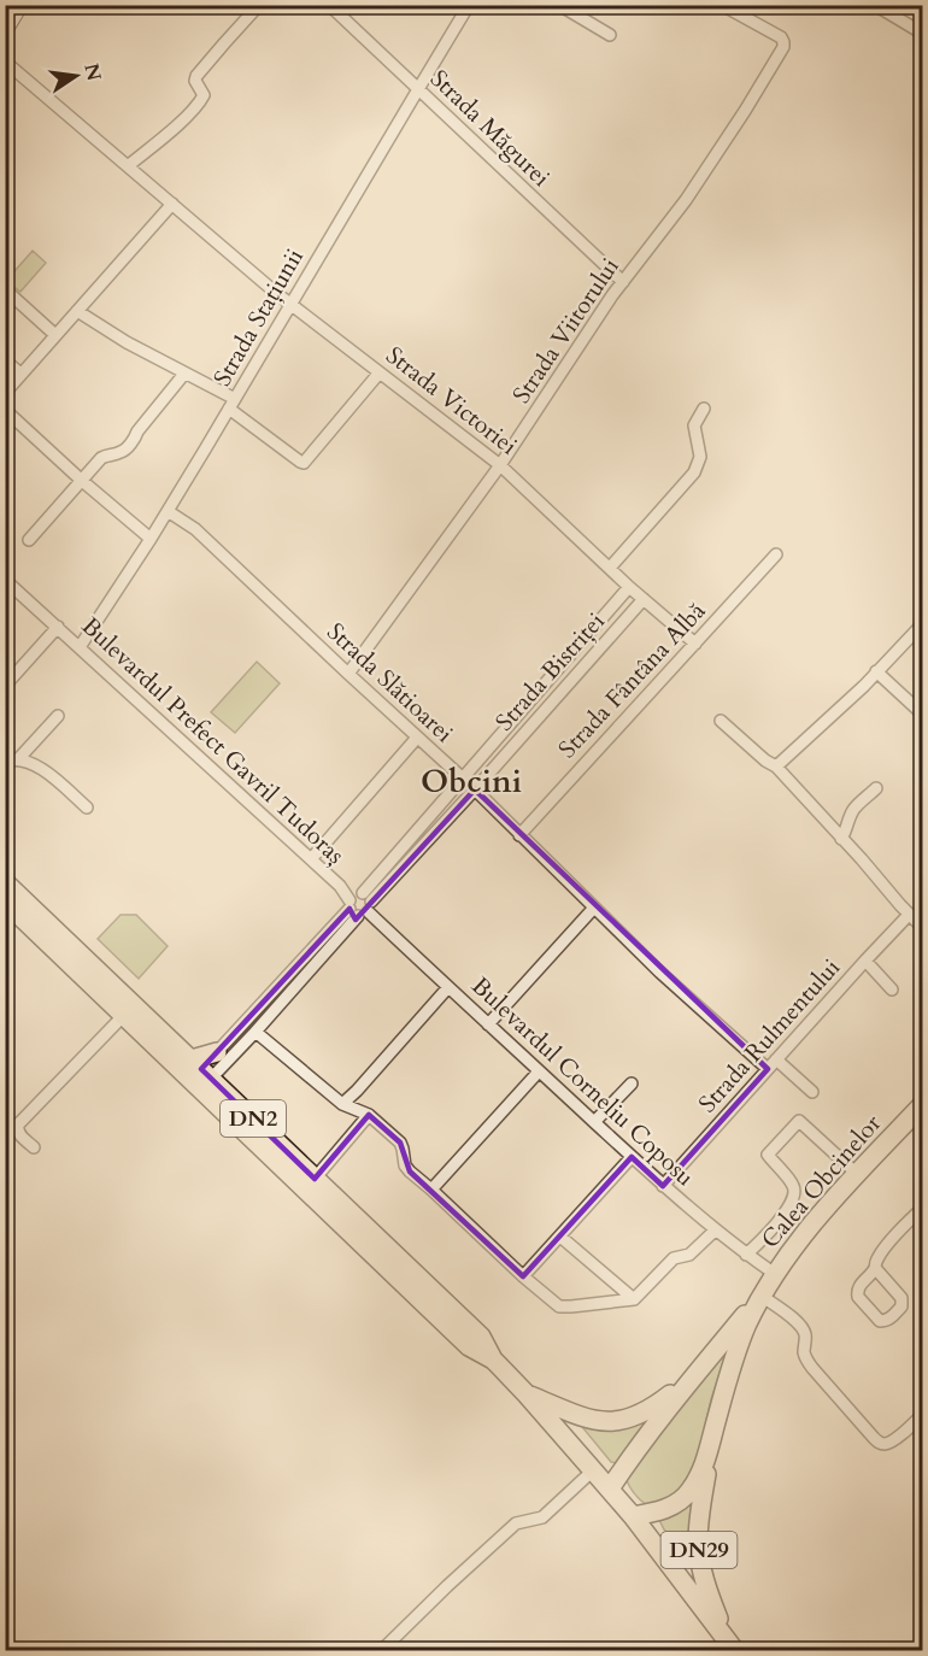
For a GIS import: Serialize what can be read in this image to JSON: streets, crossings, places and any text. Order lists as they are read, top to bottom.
{
  "streets": {
    "main road": ["DN2", "Calea Obcinelor", "DN29"],
    "street": [
      "Strada Măgurei",
      "Strada Stațiunii",
      "Strada Viitorului",
      "Strada Victoriei",
      "Strada Bistriței",
      "Strada Fântâna Albă",
      "Strada Slătioarei",
      "Bulevardul Prefect Gavril Tudoraș",
      "Strada Rulmentului",
      "Bulevardul Corneliu Coposu"
    ]
  },
  "crossings": [
    ["Strada Măgurei", "Strada Stațiunii"],
    ["Strada Măgurei", "Strada Viitorului"],
    ["Strada Stațiunii", "Strada Victoriei"],
    ["Strada Stațiunii", "Strada Slătioarei"],
    ["Strada Stațiunii", "Bulevardul Prefect Gavril Tudoraș"],
    ["Strada Viitorului", "Strada Victoriei"],
    ["Strada Viitorului", "Strada Slătioarei"],
    ["Strada Victoriei", "Strada Bistriței"],
    ["Strada Victoriei", "Strada Fântâna Albă"],
    ["Strada Bistriței", "Strada Slătioarei"],
    ["Strada Bistriței", "Bulevardul Prefect Gavril Tudoraș"],
    ["Strada Bistriței", "Bulevardul Corneliu Coposu"],
    ["Strada Bistriței", "DN2"],
    ["Strada Fântâna Albă", "Strada Slătioarei"],
    ["Strada Slătioarei", "Strada Rulmentului"],
    ["Bulevardul Prefect Gavril Tudoraș", "Bulevardul Corneliu Coposu"],
    ["Strada Rulmentului", "Bulevardul Corneliu Coposu"],
    ["Bulevardul Corneliu Coposu", "Calea Obcinelor"],
    ["DN2", "Calea Obcinelor"],
    ["DN2", "DN29"],
    ["Calea Obcinelor", "DN29"]
  ],
  "districts": ["Obcini"],
  "north": "right"
}
